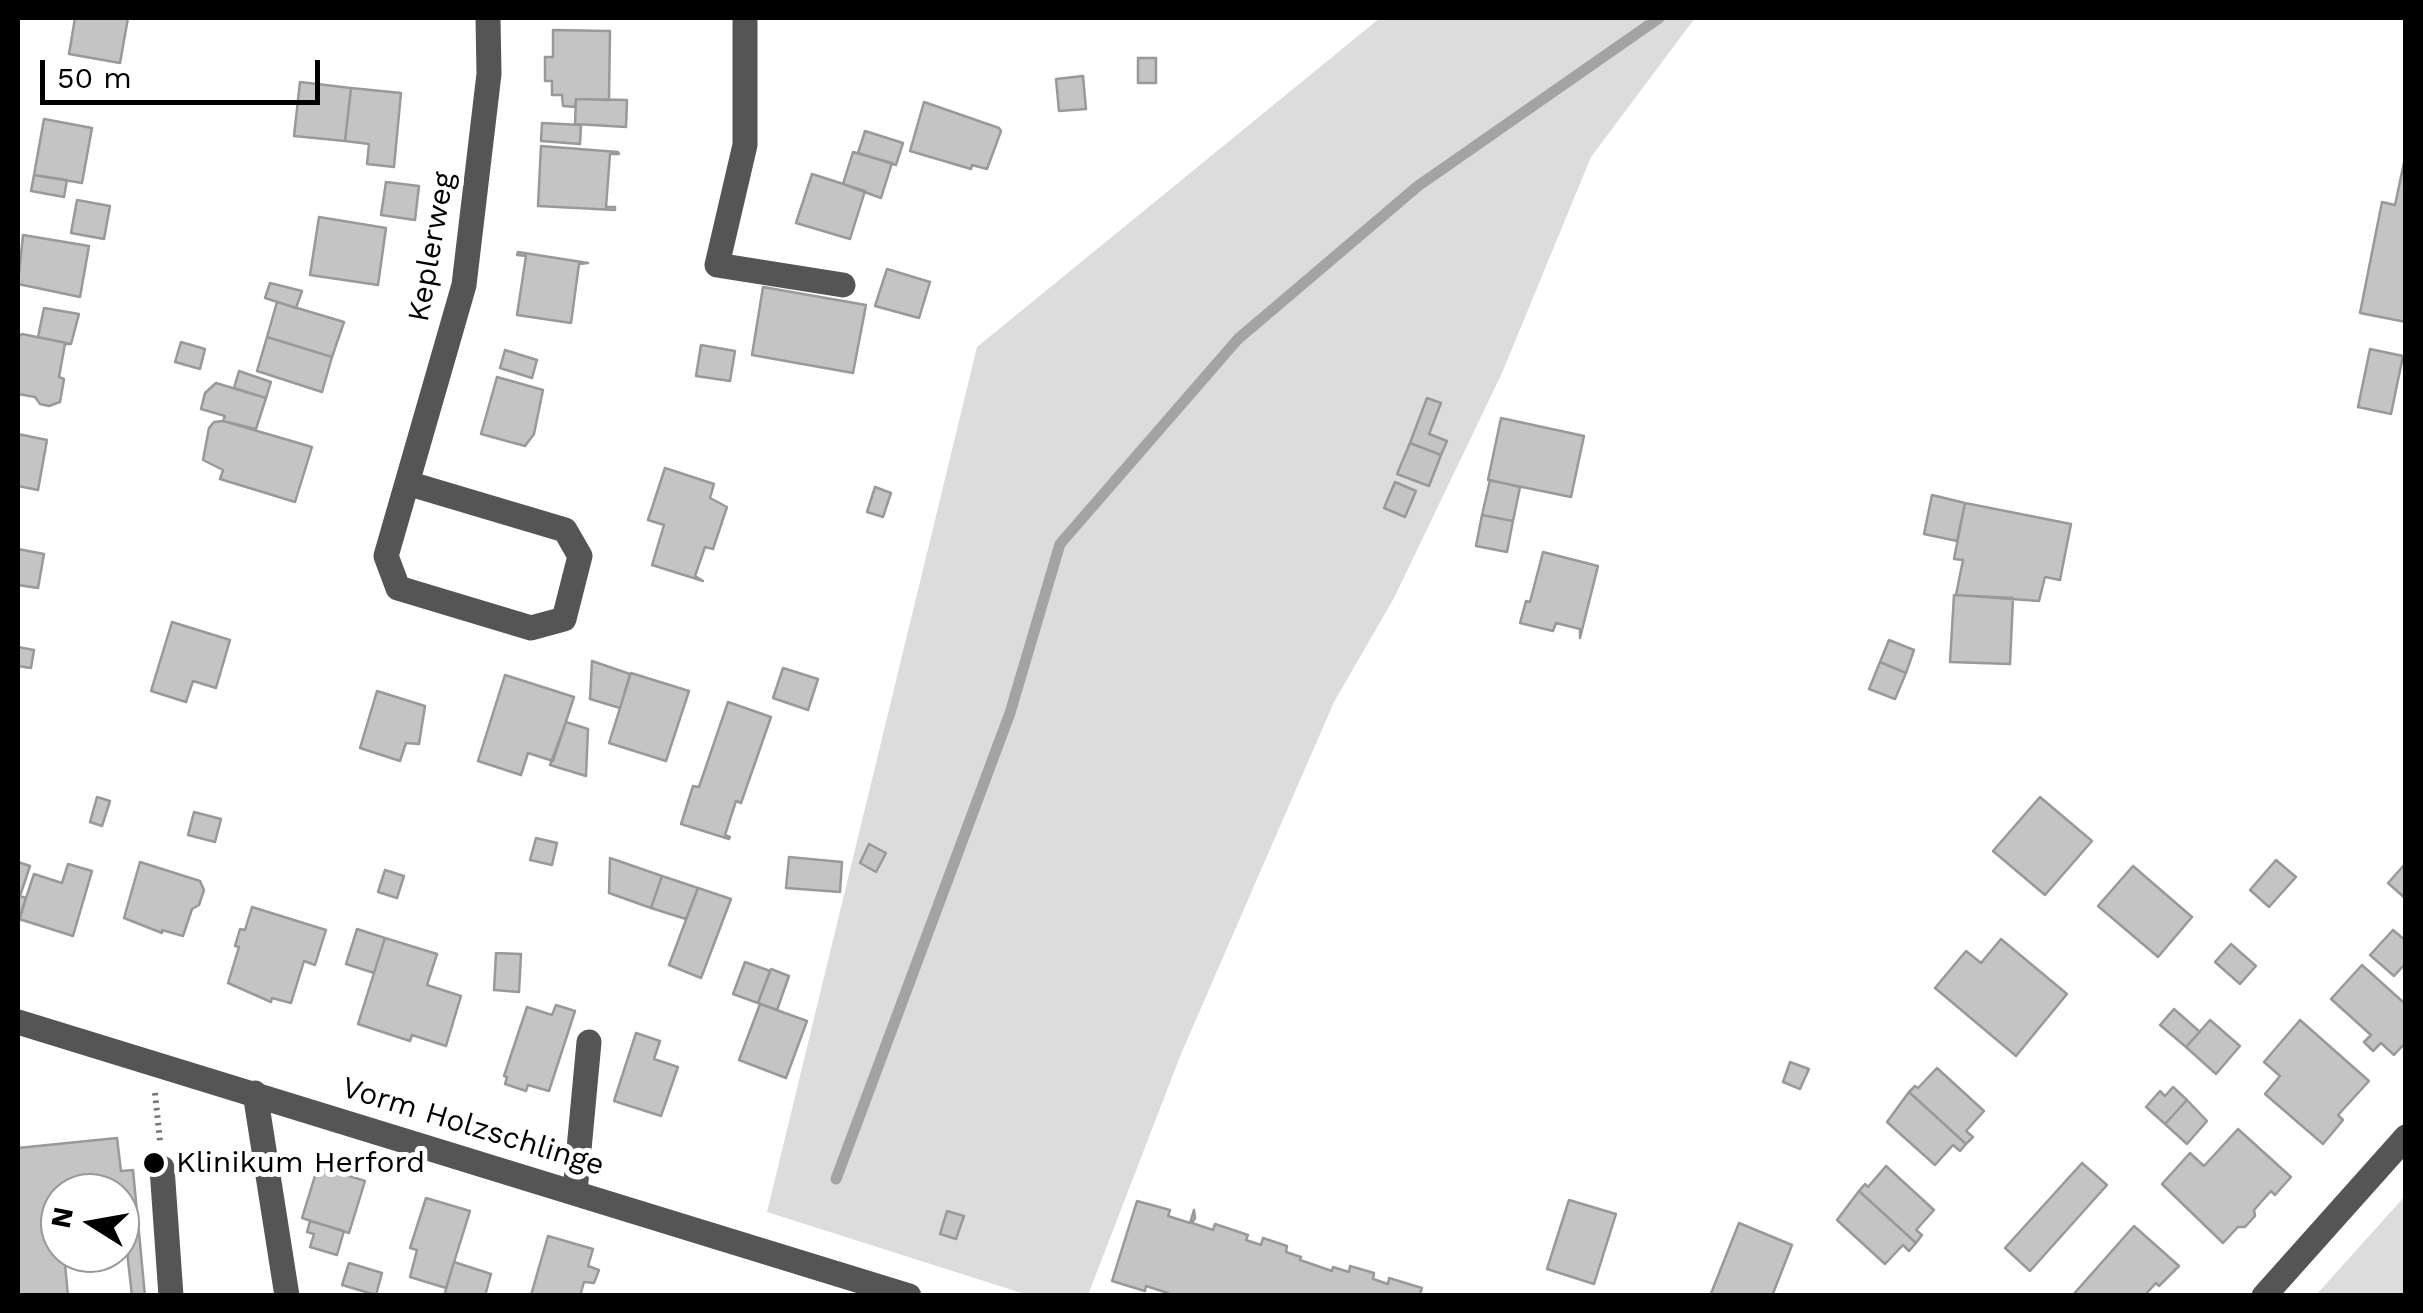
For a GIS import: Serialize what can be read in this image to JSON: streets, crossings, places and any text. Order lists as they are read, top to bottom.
{
  "streets": {
    "street": ["Keplerweg", "Vorm Holzschlinge"]
  },
  "places": ["Klinikum Herford"],
  "scale_bar": "50 m",
  "north": "left"
}
